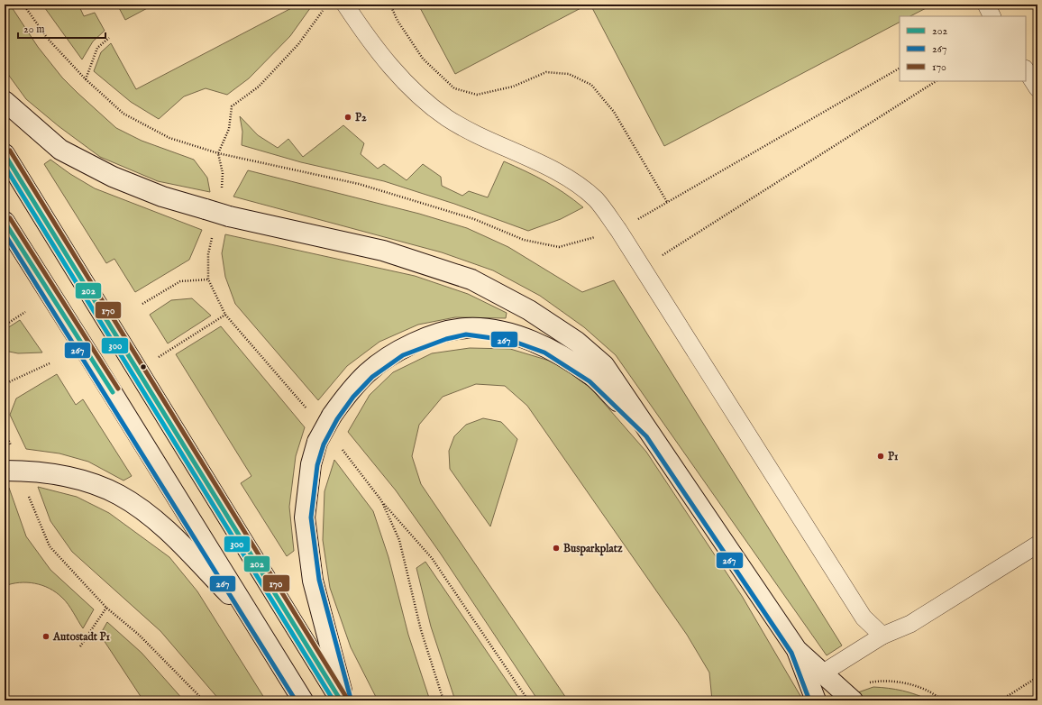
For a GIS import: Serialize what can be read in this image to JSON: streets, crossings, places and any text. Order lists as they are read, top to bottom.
{
  "places": [
    "P2",
    "P1",
    "Busparkplatz",
    "Autostadt P1"
  ],
  "lines": [
    "transit line 170",
    "transit line 202",
    "transit line 300",
    "transit line 267"
  ],
  "legend": ["202", "267", "170"],
  "scale_bar": "20 m"
}
